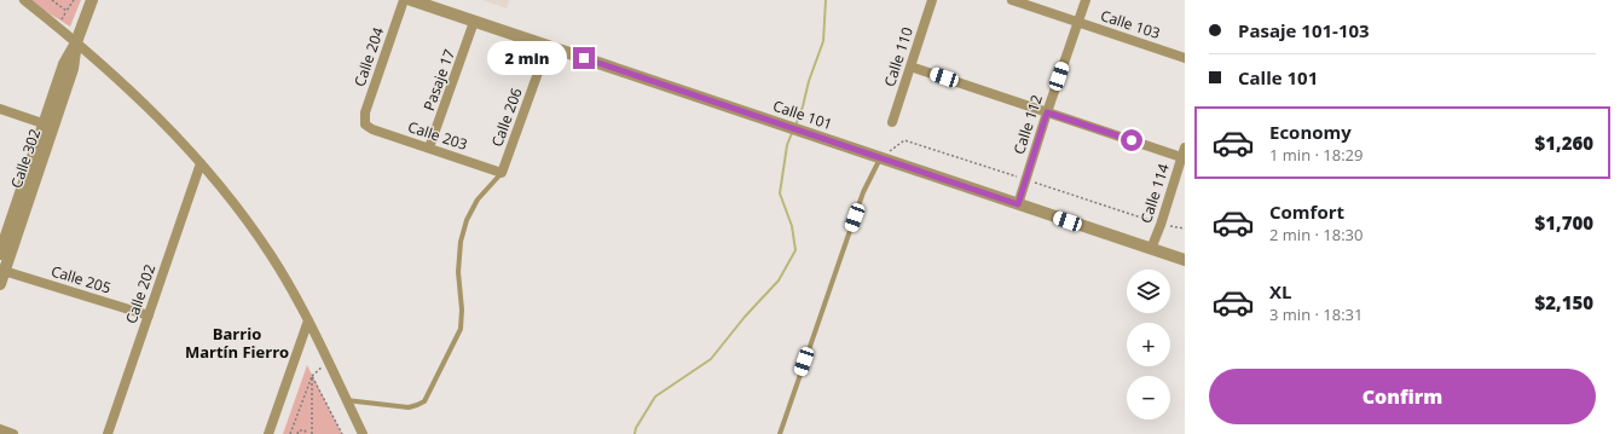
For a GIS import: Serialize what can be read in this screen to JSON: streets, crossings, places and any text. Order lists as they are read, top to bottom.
{
  "streets": {
    "street": [
      "Calle 103",
      "Calle 204",
      "Calle 110",
      "Pasaje 17",
      "Calle 101",
      "Calle 206",
      "Calle 112",
      "Calle 203",
      "Calle 302",
      "Calle 114",
      "Calle 205",
      "Calle 202"
    ]
  },
  "crossings": [
    ["Calle 103", "Calle 112"],
    ["Calle 204", "Calle 203"],
    ["Pasaje 17", "Calle 101"],
    ["Pasaje 17", "Calle 203"],
    ["Calle 101", "Calle 206"],
    ["Calle 101", "Calle 112"],
    ["Calle 101", "Calle 114"],
    ["Calle 206", "Calle 203"],
    ["Calle 302", "Calle 205"],
    ["Calle 205", "Calle 202"]
  ],
  "districts": ["Barrio Martín Fierro"],
  "page": {
    "banner": ["Pasaje 101-103", "Calle 101"],
    "bubble": "2 min",
    "list": [
      {
        "name": "Economy",
        "note": "1 min · 18:29",
        "value": "$1,260"
      },
      {
        "name": "Comfort",
        "note": "2 min · 18:30",
        "value": "$1,700"
      },
      {
        "name": "XL",
        "note": "3 min · 18:31",
        "value": "$2,150"
      }
    ],
    "map_buttons": ["+", "−"],
    "buttons": "Confirm"
  }
}
